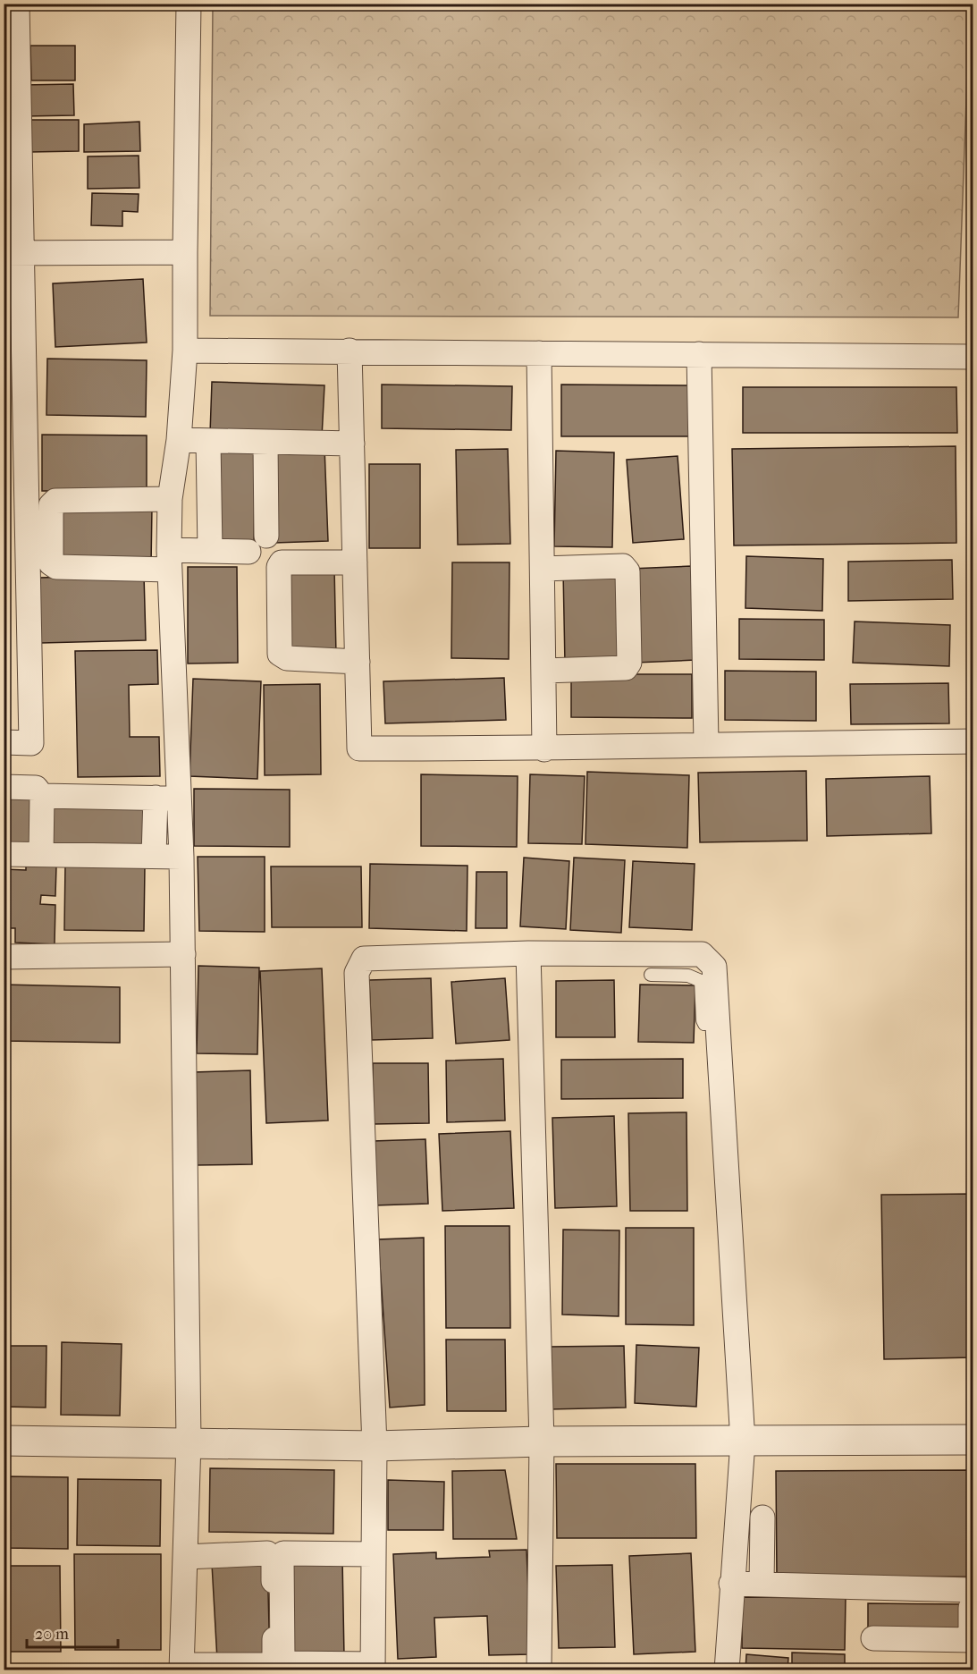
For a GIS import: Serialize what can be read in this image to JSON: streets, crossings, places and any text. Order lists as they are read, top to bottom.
{
  "scale_bar": "20 m"
}
